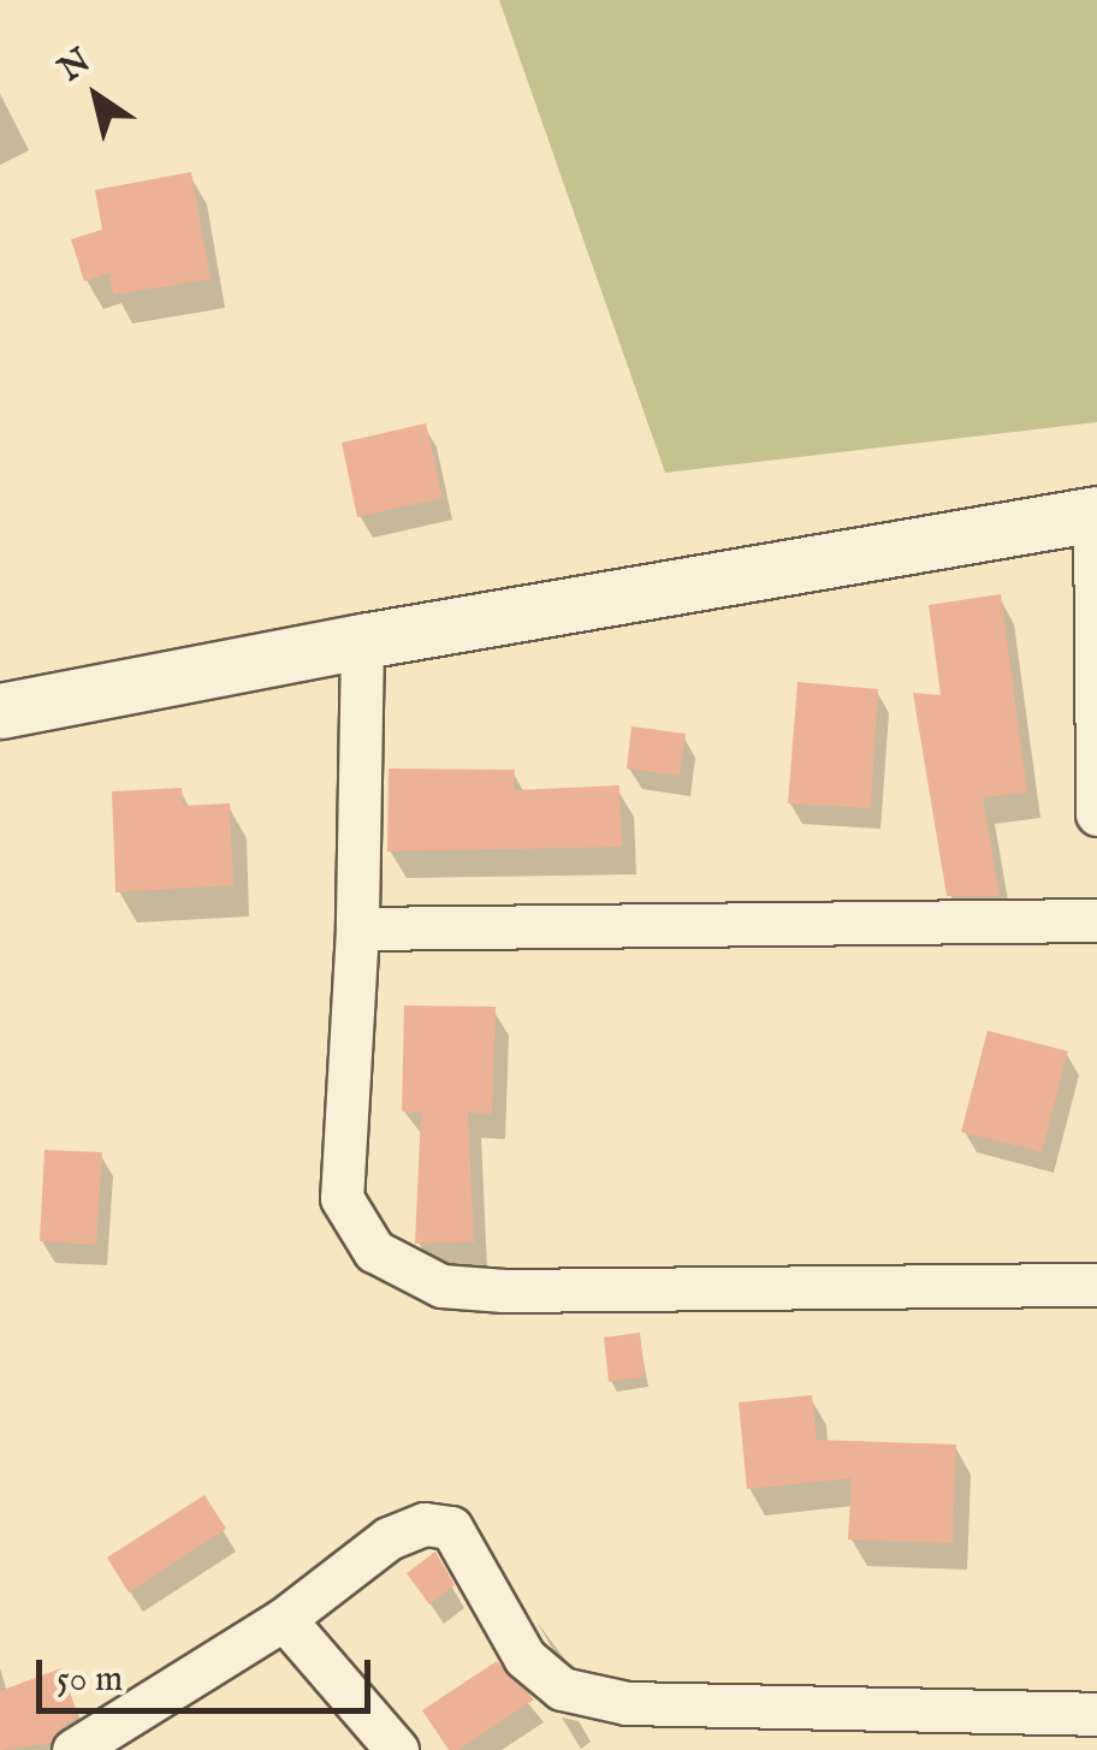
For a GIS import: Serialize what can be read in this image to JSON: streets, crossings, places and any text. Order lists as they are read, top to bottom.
{
  "scale_bar": "50 m",
  "north": "top left"
}
